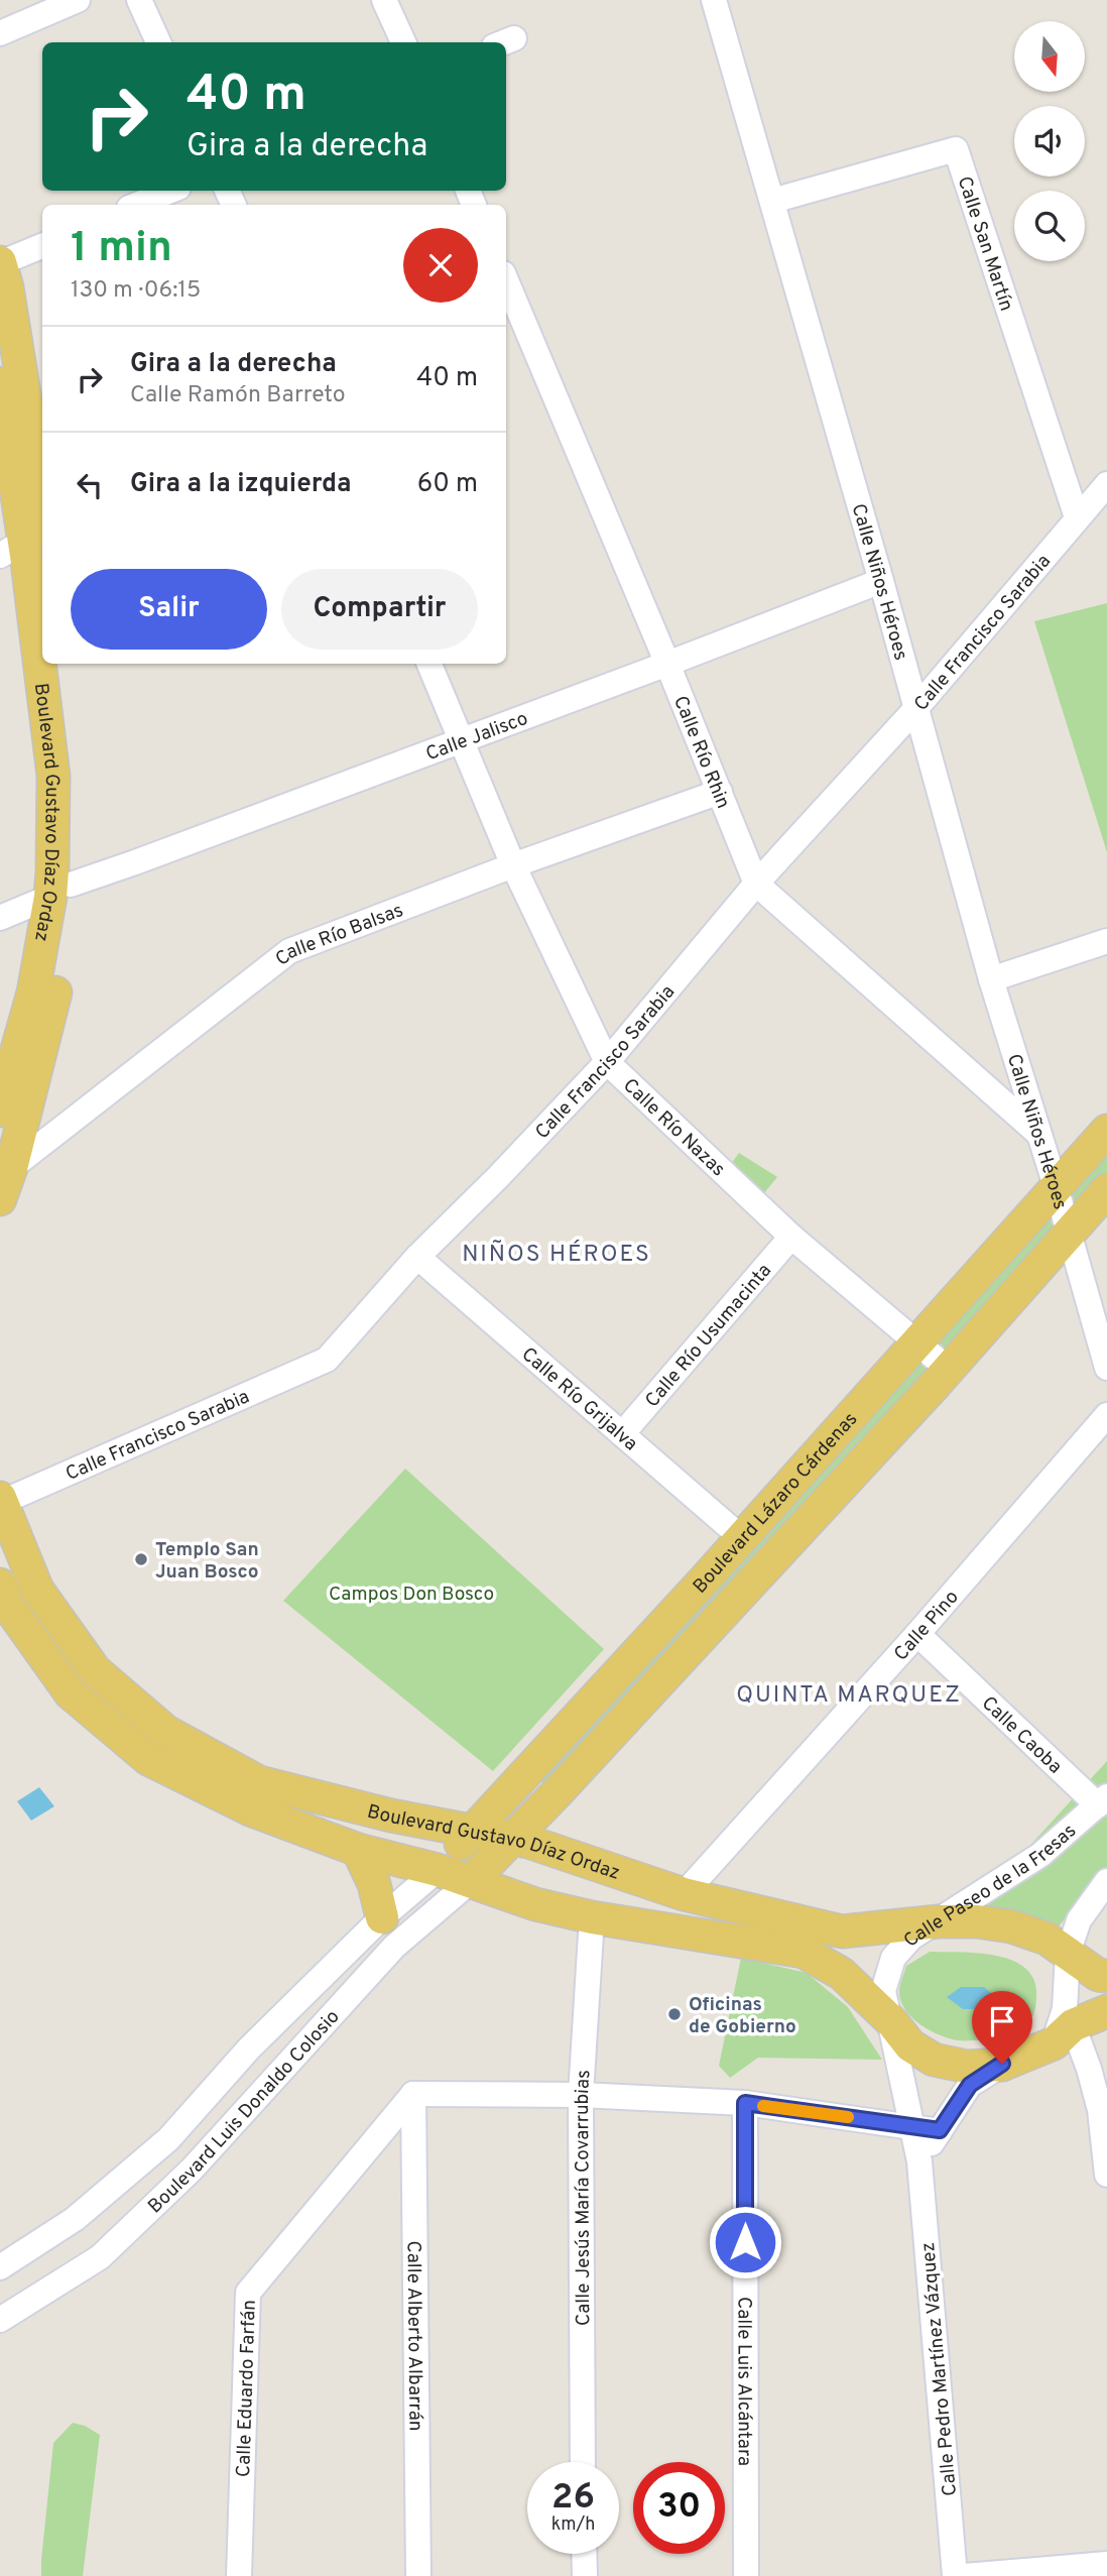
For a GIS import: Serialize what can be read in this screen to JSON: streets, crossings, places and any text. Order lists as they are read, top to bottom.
{
  "streets": {
    "main road": ["Boulevard Gustavo Díaz Ordaz", "Boulevard Lázaro Cárdenas"],
    "street": [
      "Calle San Martín",
      "Calle Niños Héroes",
      "Calle Francisco Sarabia",
      "Calle Jalisco",
      "Calle Río Rhin",
      "Calle Río Balsas",
      "Calle Río Nazas",
      "Calle Río Usumacinta",
      "Calle Río Grijalva",
      "Calle Pino",
      "Calle Caoba",
      "Calle Paseo de la Fresas",
      "Boulevard Luis Donaldo Colosio",
      "Calle Jesús María Covarrubias",
      "Calle Alberto Albarrán",
      "Calle Pedro Martínez Vázquez",
      "Calle Luis Alcántara",
      "Calle Eduardo Farfán"
    ]
  },
  "crossings": [
    ["Calle San Martín", "Calle Niños Héroes"],
    ["Calle San Martín", "Calle Francisco Sarabia"],
    ["Calle Niños Héroes", "Calle Francisco Sarabia"],
    ["Calle Niños Héroes", "Calle Jalisco"],
    ["Calle Niños Héroes", "Calle Río Rhin"],
    ["Calle Niños Héroes", "Boulevard Lázaro Cárdenas"],
    ["Calle Francisco Sarabia", "Calle Río Rhin"],
    ["Calle Francisco Sarabia", "Boulevard Gustavo Díaz Ordaz"],
    ["Calle Francisco Sarabia", "Calle Río Nazas"],
    ["Calle Francisco Sarabia", "Calle Río Grijalva"],
    ["Calle Jalisco", "Calle Río Rhin"],
    ["Calle Jalisco", "Boulevard Gustavo Díaz Ordaz"],
    ["Calle Jalisco", "Calle Río Nazas"],
    ["Calle Río Rhin", "Calle Río Balsas"],
    ["Boulevard Gustavo Díaz Ordaz", "Calle Río Balsas"],
    ["Boulevard Gustavo Díaz Ordaz", "Boulevard Lázaro Cárdenas"],
    ["Boulevard Gustavo Díaz Ordaz", "Calle Pino"],
    ["Boulevard Gustavo Díaz Ordaz", "Calle Paseo de la Fresas"],
    ["Boulevard Gustavo Díaz Ordaz", "Calle Pedro Martínez Vázquez"],
    ["Calle Río Balsas", "Calle Río Nazas"],
    ["Calle Río Nazas", "Calle Río Usumacinta"],
    ["Calle Río Nazas", "Boulevard Lázaro Cárdenas"],
    ["Calle Río Usumacinta", "Calle Río Grijalva"],
    ["Calle Río Grijalva", "Boulevard Lázaro Cárdenas"],
    ["Boulevard Lázaro Cárdenas", "Boulevard Luis Donaldo Colosio"],
    ["Calle Pino", "Calle Caoba"],
    ["Calle Caoba", "Calle Paseo de la Fresas"],
    ["Calle Paseo de la Fresas", "Calle Pedro Martínez Vázquez"],
    ["Calle Alberto Albarrán", "Calle Eduardo Farfán"]
  ],
  "districts": ["NIÑOS HÉROES", "QUINTA MARQUEZ"],
  "parks": ["Campos Don Bosco"],
  "places": ["Templo San Juan Bosco", "Oficinas de Gobierno"],
  "north": "bottom",
  "page": {
    "turn": ["40 m", "Gira a la derecha"],
    "heading": ["1 min", "130 m · 06:15"],
    "list": [
      {
        "name": "Gira a la derecha",
        "note": "Calle Ramón Barreto",
        "value": "40 m"
      },
      {
        "name": "Gira a la izquierda",
        "value": "60 m"
      }
    ],
    "buttons": ["Salir", "Compartir"],
    "speed": "26 km/h",
    "limit": "30"
  }
}
